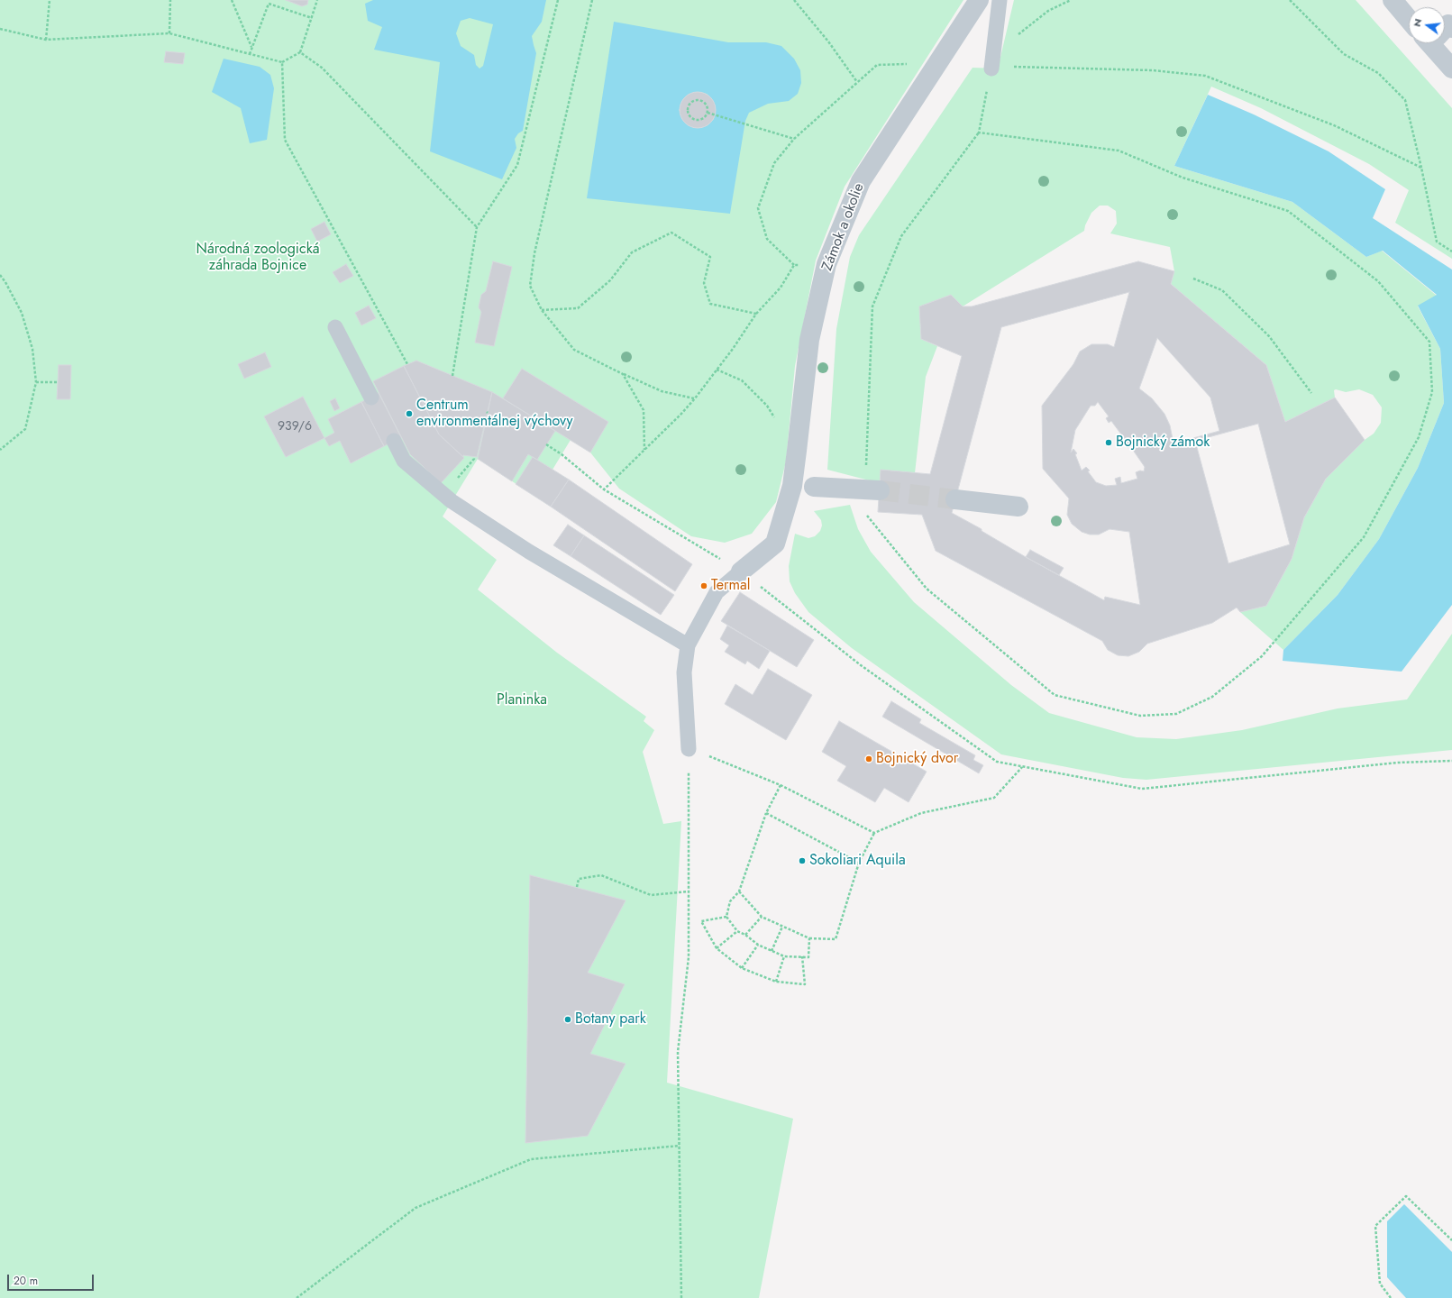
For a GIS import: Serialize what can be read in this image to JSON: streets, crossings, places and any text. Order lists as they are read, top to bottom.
{
  "streets": {
    "street": ["Zámok a okolie"]
  },
  "parks": ["Národná zoologická záhrada Bojnice", "Planinka"],
  "places": [
    "Centrum environmentálnej výchovy",
    "Bojnický zámok",
    "Termal",
    "Bojnický dvor",
    "Sokoliari Aquila",
    "Botany park"
  ],
  "house_numbers": ["939/6"],
  "scale_bar": "20 m",
  "north": "left"
}
